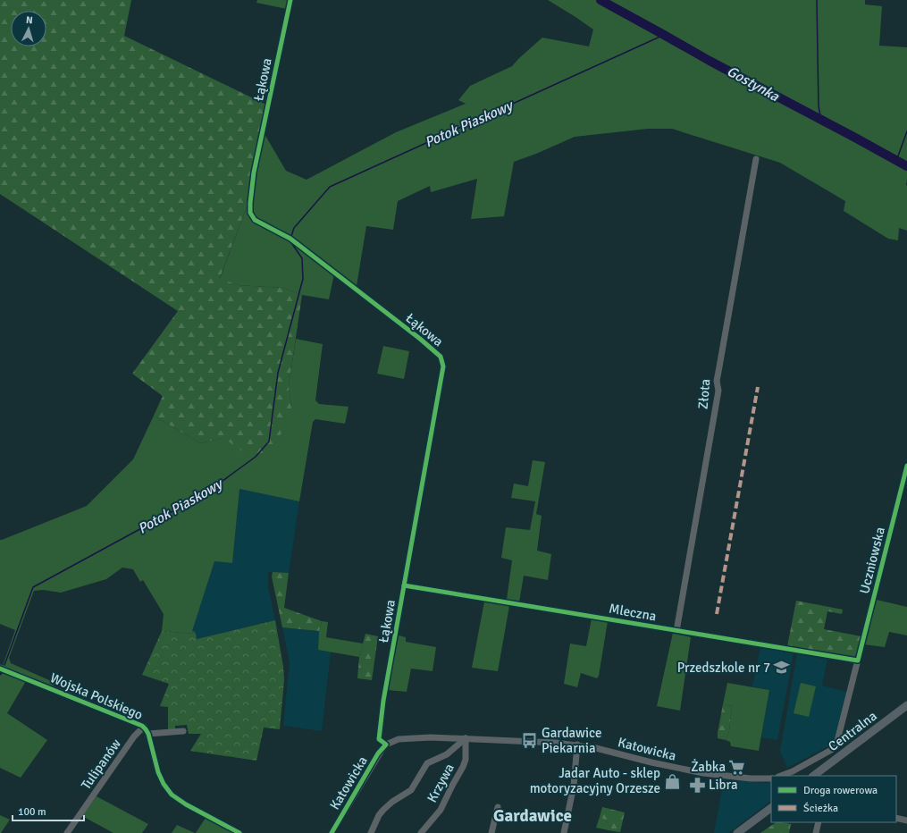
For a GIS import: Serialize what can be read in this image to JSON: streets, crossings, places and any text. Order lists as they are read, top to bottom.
{
  "streets": {
    "main road": ["Centralna"],
    "street": [
      "Łąkowa",
      "Złota",
      "Uczniowska",
      "Mleczna",
      "Wojska Polskiego",
      "Katowicka",
      "Tulipanów",
      "Krzywa"
    ]
  },
  "crossings": [
    ["Łąkowa", "Mleczna"],
    ["Łąkowa", "Katowicka"],
    ["Złota", "Mleczna"],
    ["Uczniowska", "Mleczna"],
    ["Wojska Polskiego", "Tulipanów"],
    ["Katowicka", "Krzywa"]
  ],
  "districts": ["Gardawice"],
  "water": ["Gostynka", "Potok Piaskowy"],
  "places": {
    "school or university": ["Przedszkole nr 7"],
    "bus stop": ["Gardawice Piekarnia"],
    "supermarket": ["Żabka"],
    "shop": ["Jadar Auto - sklep motoryzacyjny Orzesze"],
    "pharmacy": ["Libra"]
  },
  "legend": ["Droga rowerowa", "Ścieżka"],
  "scale_bar": "100 m",
  "north": "top"
}
